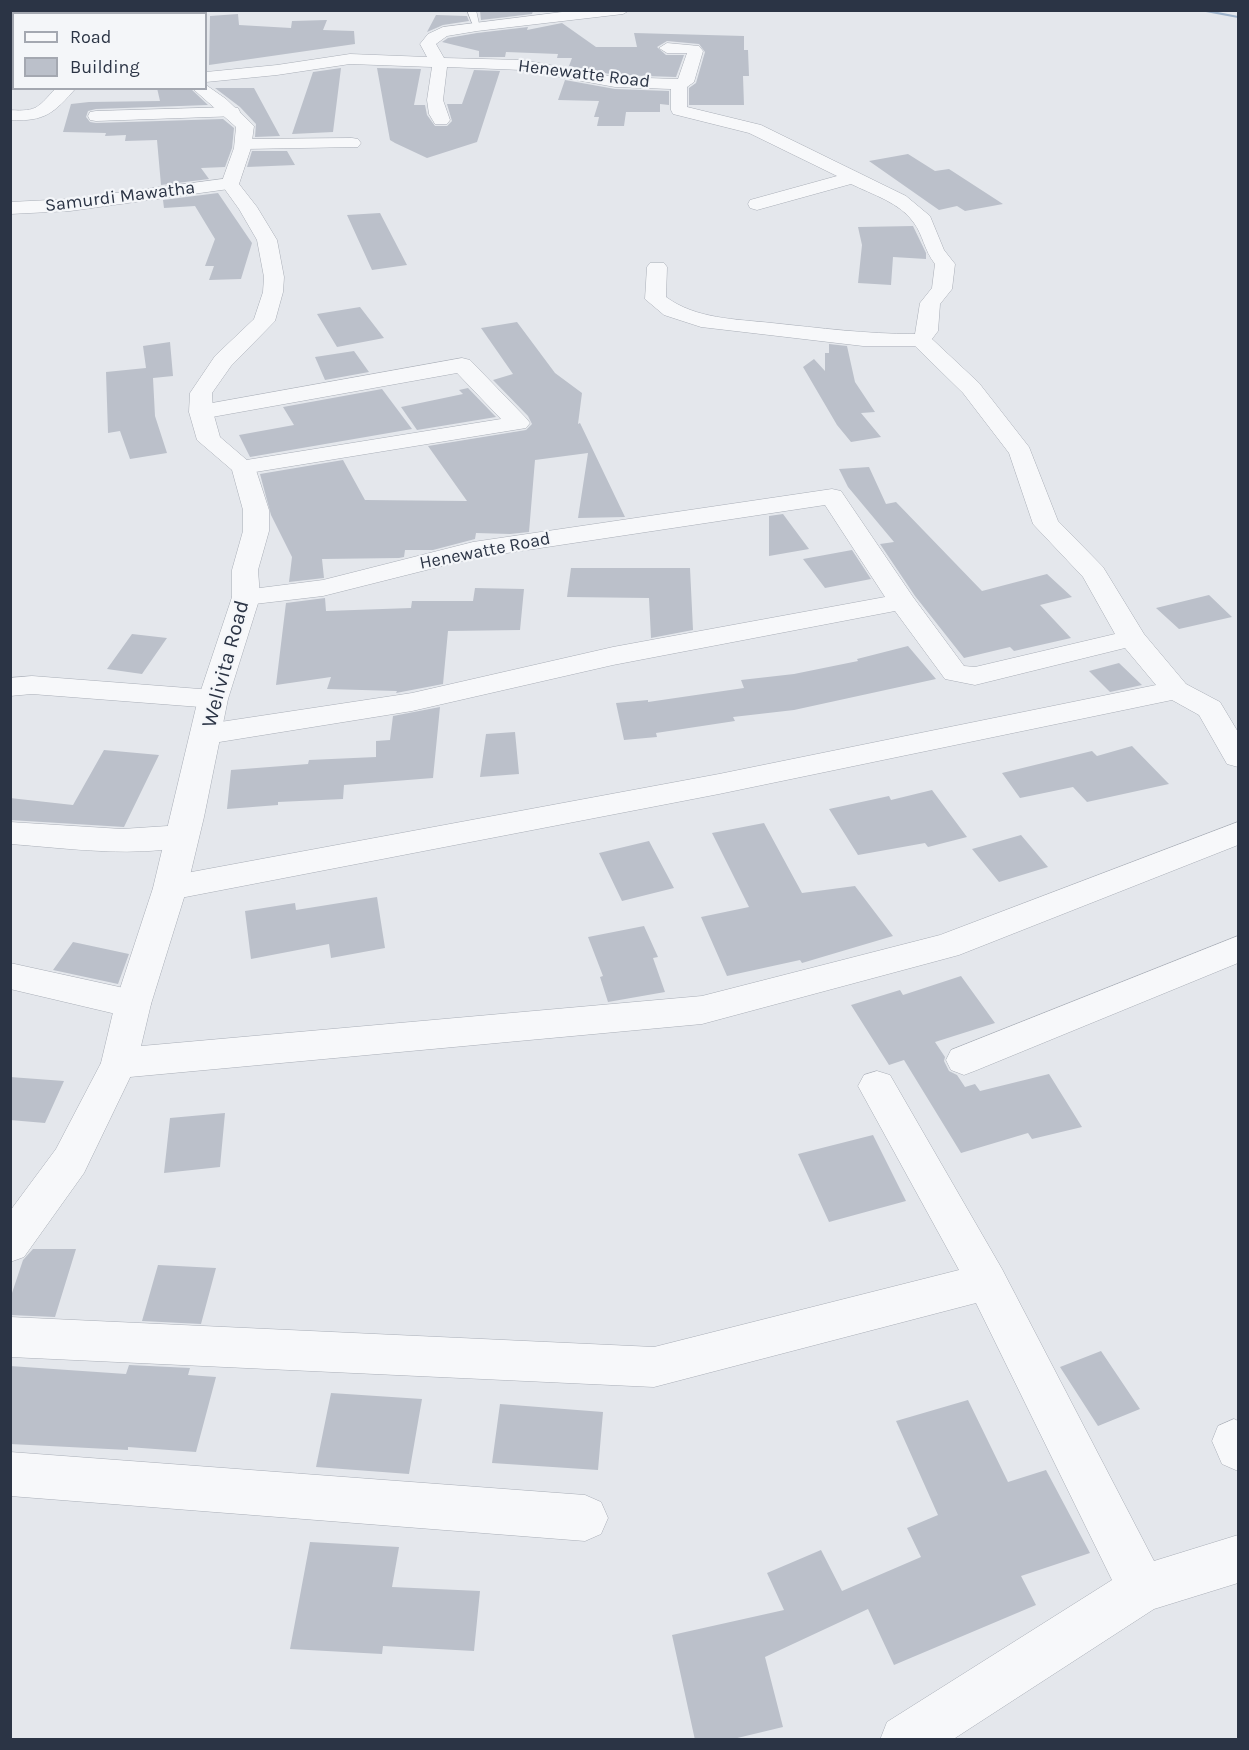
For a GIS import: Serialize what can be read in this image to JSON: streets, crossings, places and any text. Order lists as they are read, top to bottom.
{
  "streets": {
    "street": ["Henewatte Road", "Samurdi Mawatha", "Welivita Road"]
  },
  "crossings": [
    ["Henewatte Road", "Welivita Road"]
  ],
  "legend": ["Road", "Building"]
}
